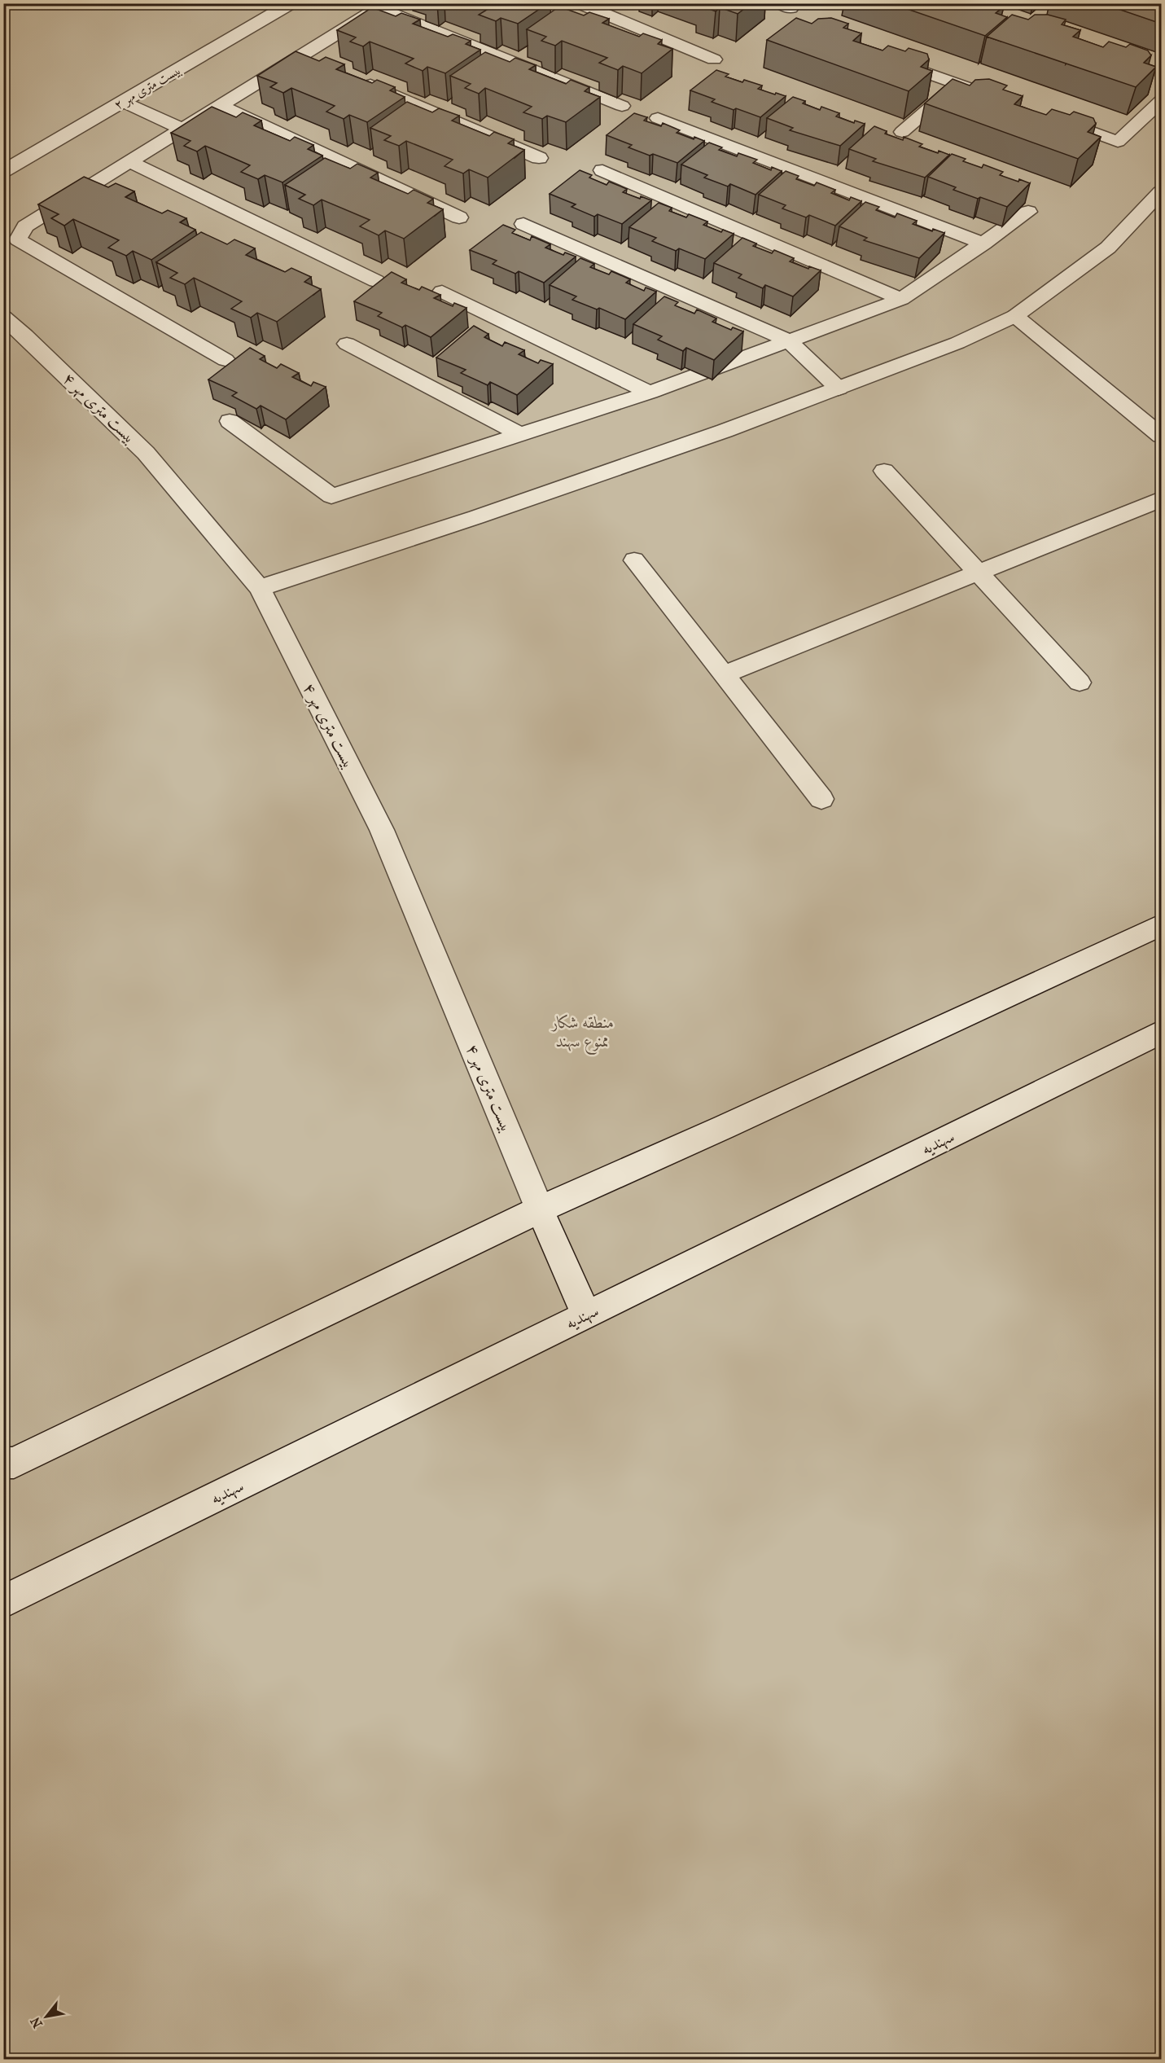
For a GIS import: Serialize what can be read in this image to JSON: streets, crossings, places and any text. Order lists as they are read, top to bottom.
{
  "streets": {
    "street": ["بیست متری مهر ۲", "بیست متری مهر ۴", "سهندیه"]
  },
  "crossings": [
    ["بیست متری مهر ۴", "سهندیه"]
  ],
  "parks": ["منطقه شکار ممنوع سهند"],
  "north": "bottom left"
}
